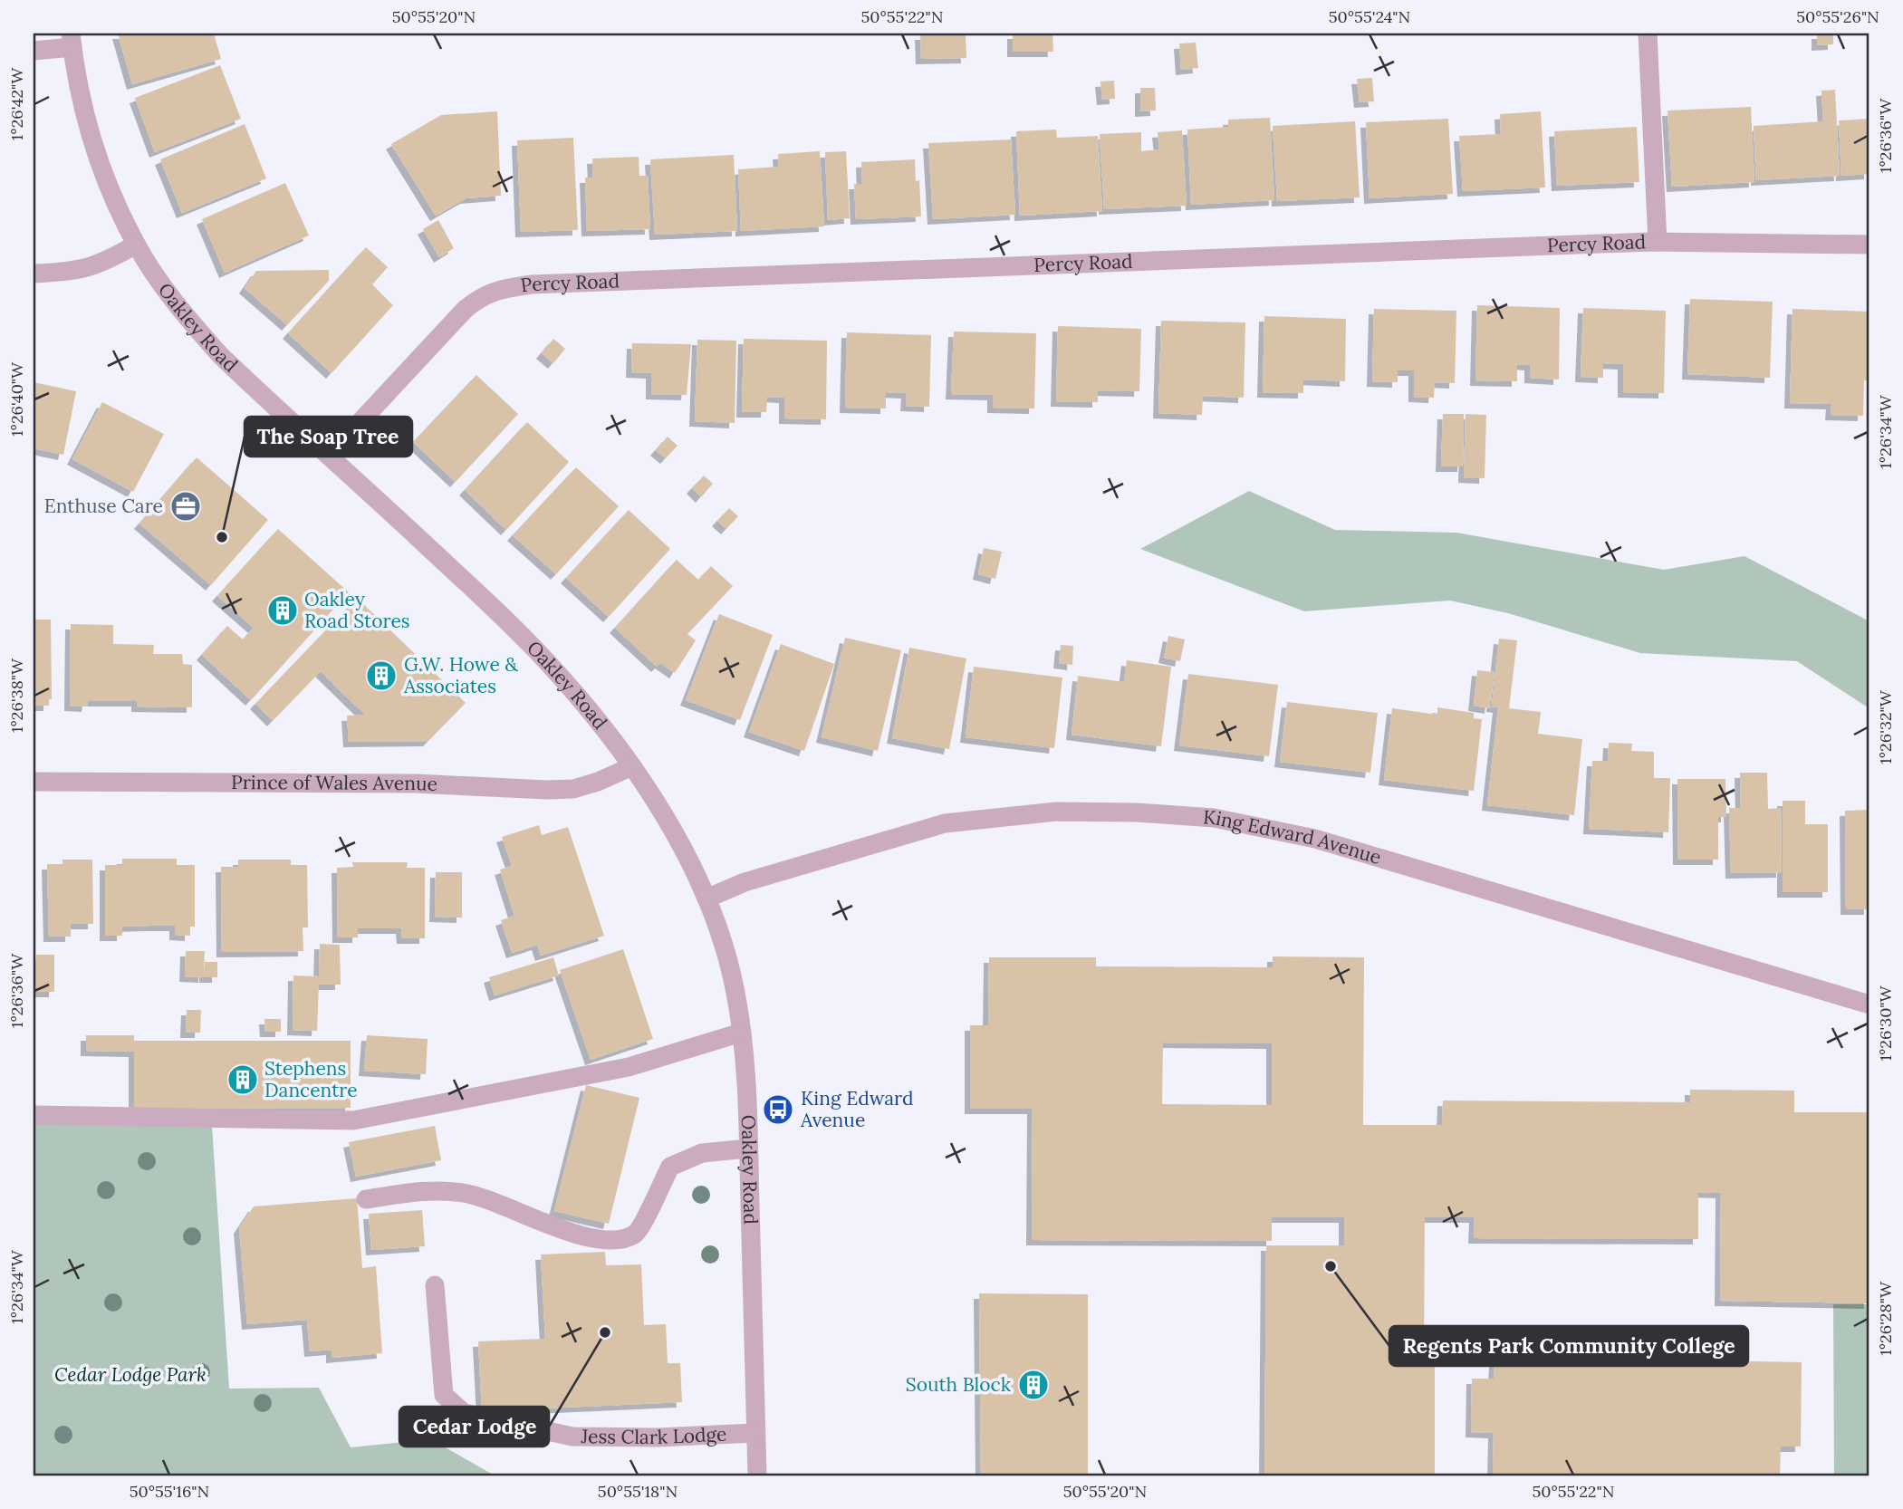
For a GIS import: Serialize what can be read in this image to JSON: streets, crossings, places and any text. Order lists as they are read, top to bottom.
{
  "streets": {
    "street": [
      "Percy Road",
      "Oakley Road",
      "Prince of Wales Avenue",
      "King Edward Avenue",
      "Jess Clark Lodge"
    ]
  },
  "crossings": [
    ["Percy Road", "Oakley Road"],
    ["Oakley Road", "Prince of Wales Avenue"],
    ["Oakley Road", "King Edward Avenue"],
    ["Oakley Road", "Jess Clark Lodge"]
  ],
  "parks": ["Cedar Lodge Park"],
  "places": {
    "office": ["Enthuse Care"],
    "other": ["The Soap Tree", "Regents Park Community College", "Cedar Lodge"],
    "building": [
      "Oakley Road Stores",
      "G.W. Howe & Associates",
      "Stephens Dancentre",
      "South Block"
    ],
    "bus stop": ["King Edward Avenue"]
  },
  "coordinates": [
    "50°55'20\"N",
    "50°55'22\"N",
    "50°55'24\"N",
    "50°55'26\"N",
    "1°26'42\"W",
    "1°26'36\"W",
    "1°26'40\"W",
    "1°26'34\"W",
    "1°26'38\"W",
    "1°26'32\"W",
    "1°26'30\"W",
    "1°26'28\"W",
    "50°55'16\"N",
    "50°55'18\"N"
  ]
}
